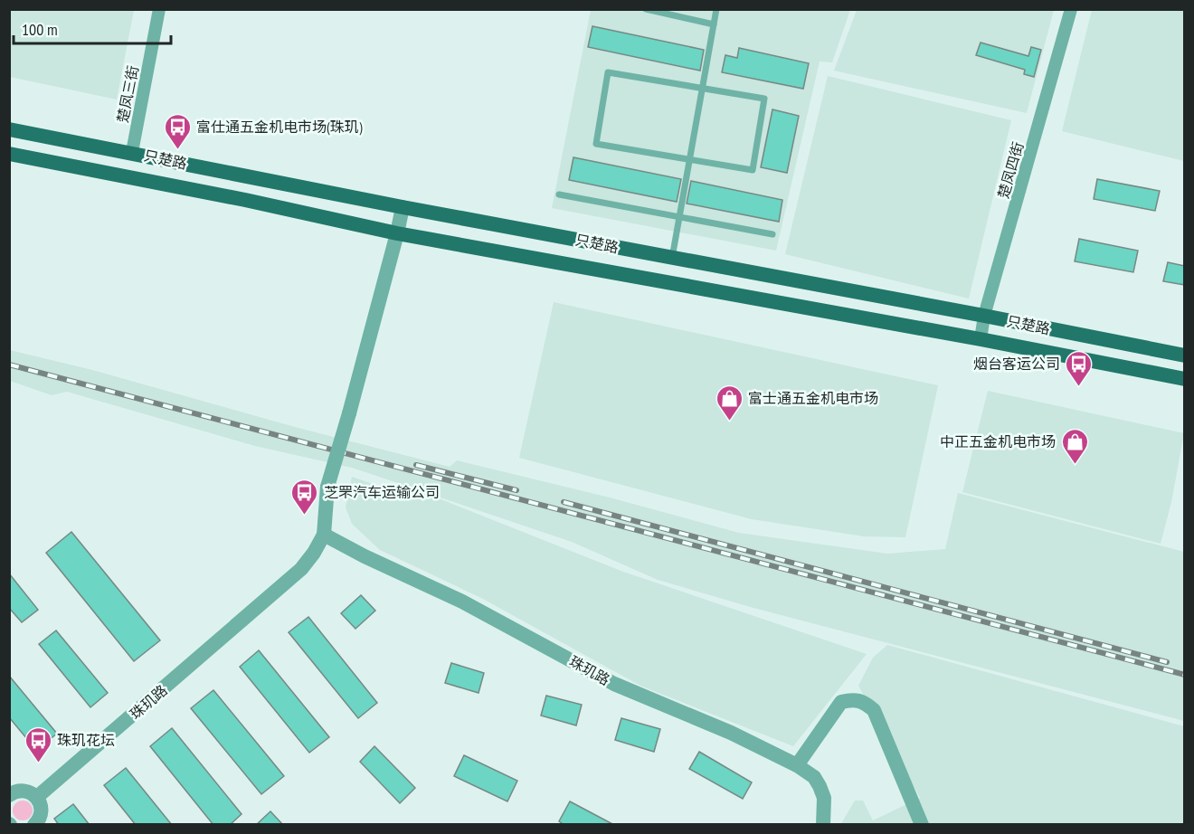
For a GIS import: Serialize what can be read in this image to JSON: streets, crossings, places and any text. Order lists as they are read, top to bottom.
{
  "streets": {
    "main road": ["只楚路"],
    "street": ["楚凤三街", "楚凤四街", "珠玑路"]
  },
  "crossings": [
    ["楚凤三街", "只楚路"],
    ["只楚路", "楚凤四街"],
    ["只楚路", "珠玑路"]
  ],
  "places": {
    "bus stop": [
      "富仕通五金机电市场(珠玑)",
      "烟台客运公司",
      "芝罘汽车运输公司",
      "珠玑花坛"
    ],
    "shop": ["富士通五金机电市场", "中正五金机电市场"]
  },
  "scale_bar": "100 m"
}
